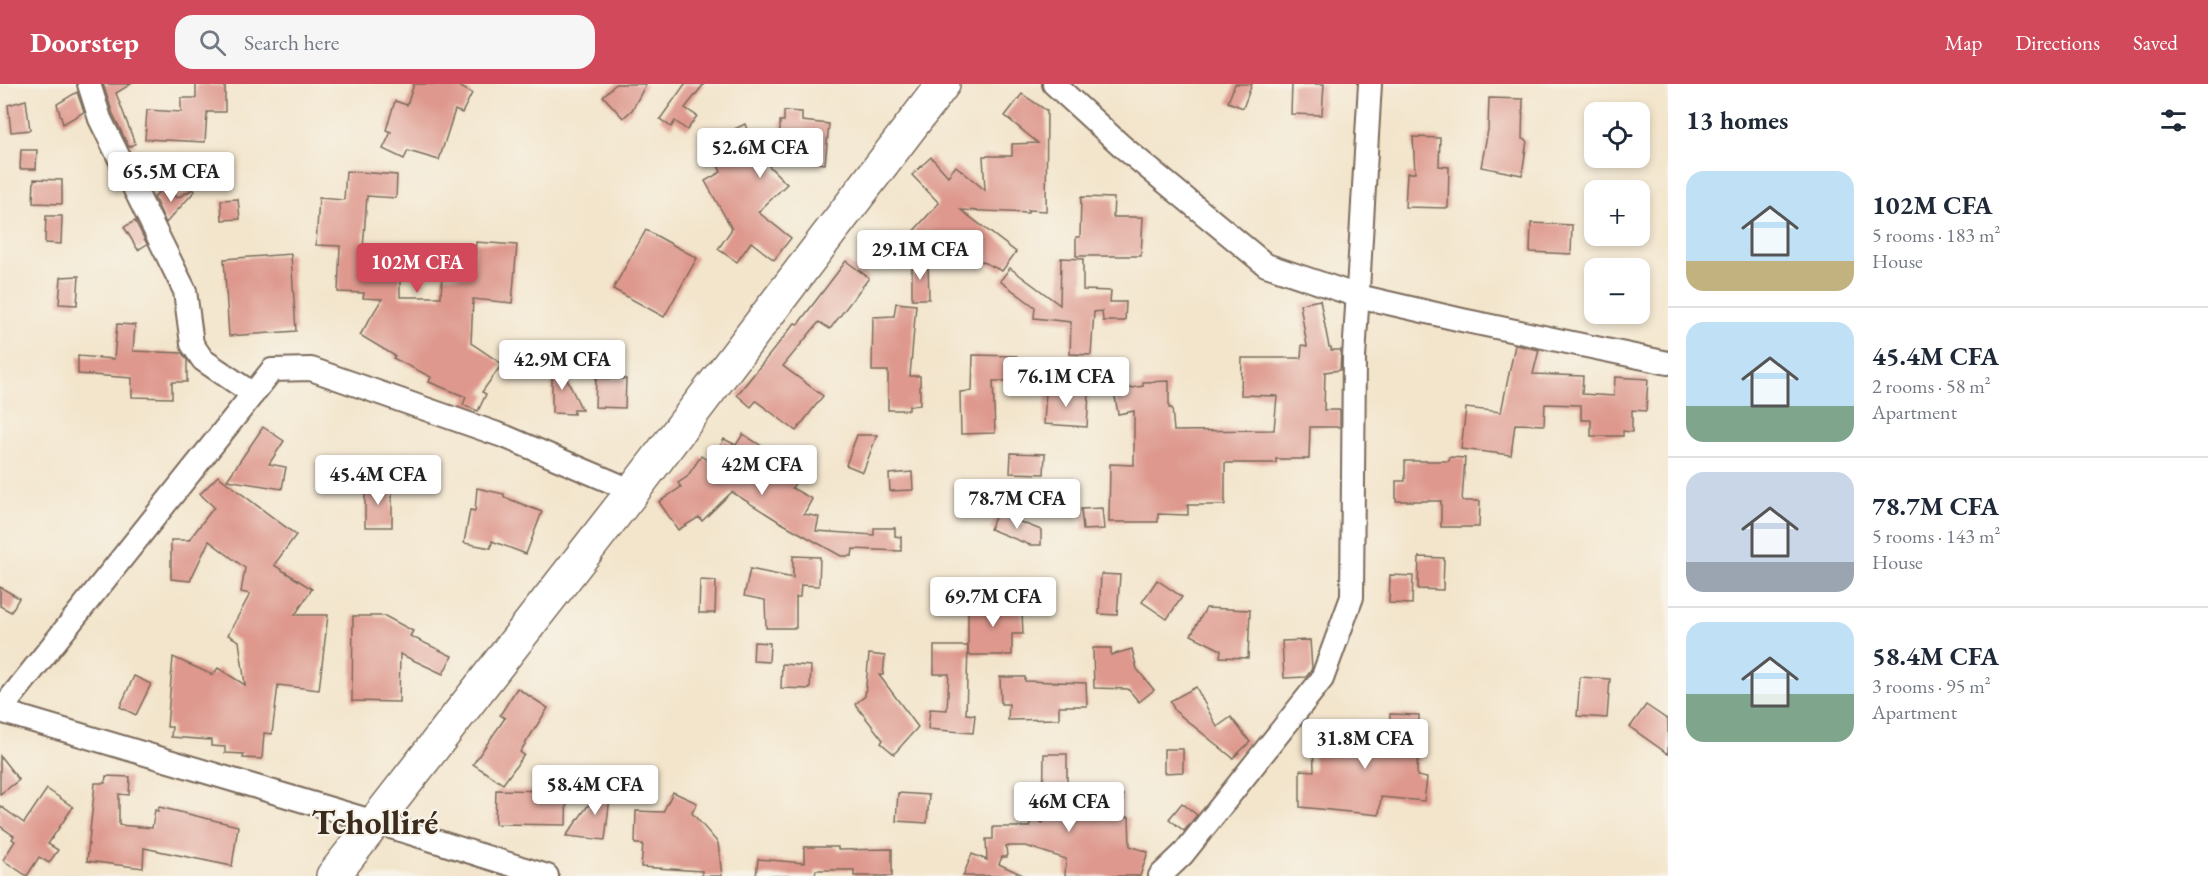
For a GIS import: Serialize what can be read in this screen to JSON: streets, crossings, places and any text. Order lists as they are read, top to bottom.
{
  "districts": ["Tcholliré"],
  "page": {
    "header": "Doorstep",
    "search": "Search here",
    "nav": ["Map", "Directions", "Saved"],
    "heading": "13 homes",
    "map_buttons": ["+", "−"],
    "price": [
      "52.6M CFA",
      "65.5M CFA",
      "29.1M CFA",
      "102M CFA",
      "42.9M CFA",
      "76.1M CFA",
      "42M CFA",
      "45.4M CFA",
      "78.7M CFA",
      "69.7M CFA",
      "31.8M CFA",
      "58.4M CFA",
      "46M CFA"
    ],
    "list": [
      {
        "name": "102M CFA",
        "note": "5 rooms · 183 m² · House"
      },
      {
        "name": "45.4M CFA",
        "note": "2 rooms · 58 m² · Apartment"
      },
      {
        "name": "78.7M CFA",
        "note": "5 rooms · 143 m² · House"
      },
      {
        "name": "58.4M CFA",
        "note": "3 rooms · 95 m² · Apartment"
      }
    ]
  }
}
